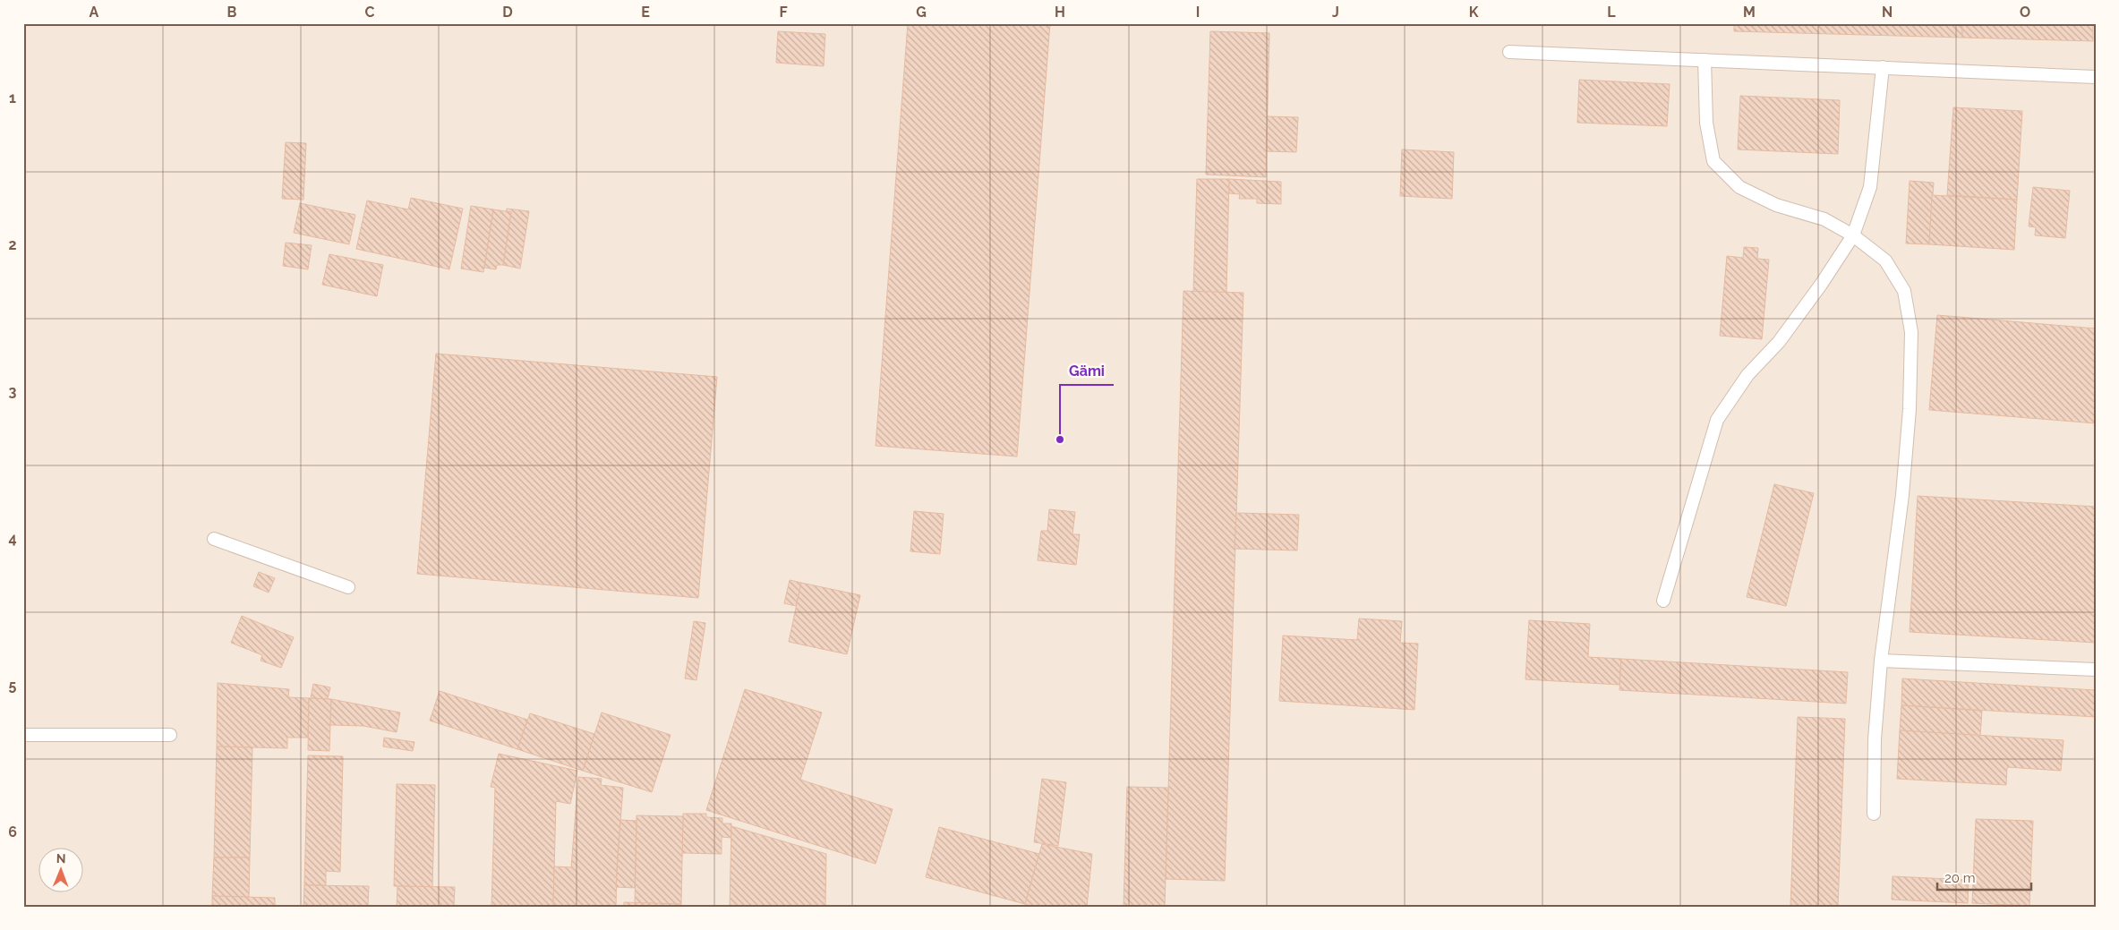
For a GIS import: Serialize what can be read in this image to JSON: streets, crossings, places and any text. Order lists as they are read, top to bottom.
{
  "places": ["Gämi"],
  "scale_bar": "20 m",
  "north": "top",
  "grid": {
    "columns": [
      "A",
      "B",
      "C",
      "D",
      "E",
      "F",
      "G",
      "H",
      "I",
      "J",
      "K",
      "L",
      "M",
      "N",
      "O"
    ],
    "rows": [
      "1",
      "2",
      "3",
      "4",
      "5",
      "6"
    ]
  }
}
